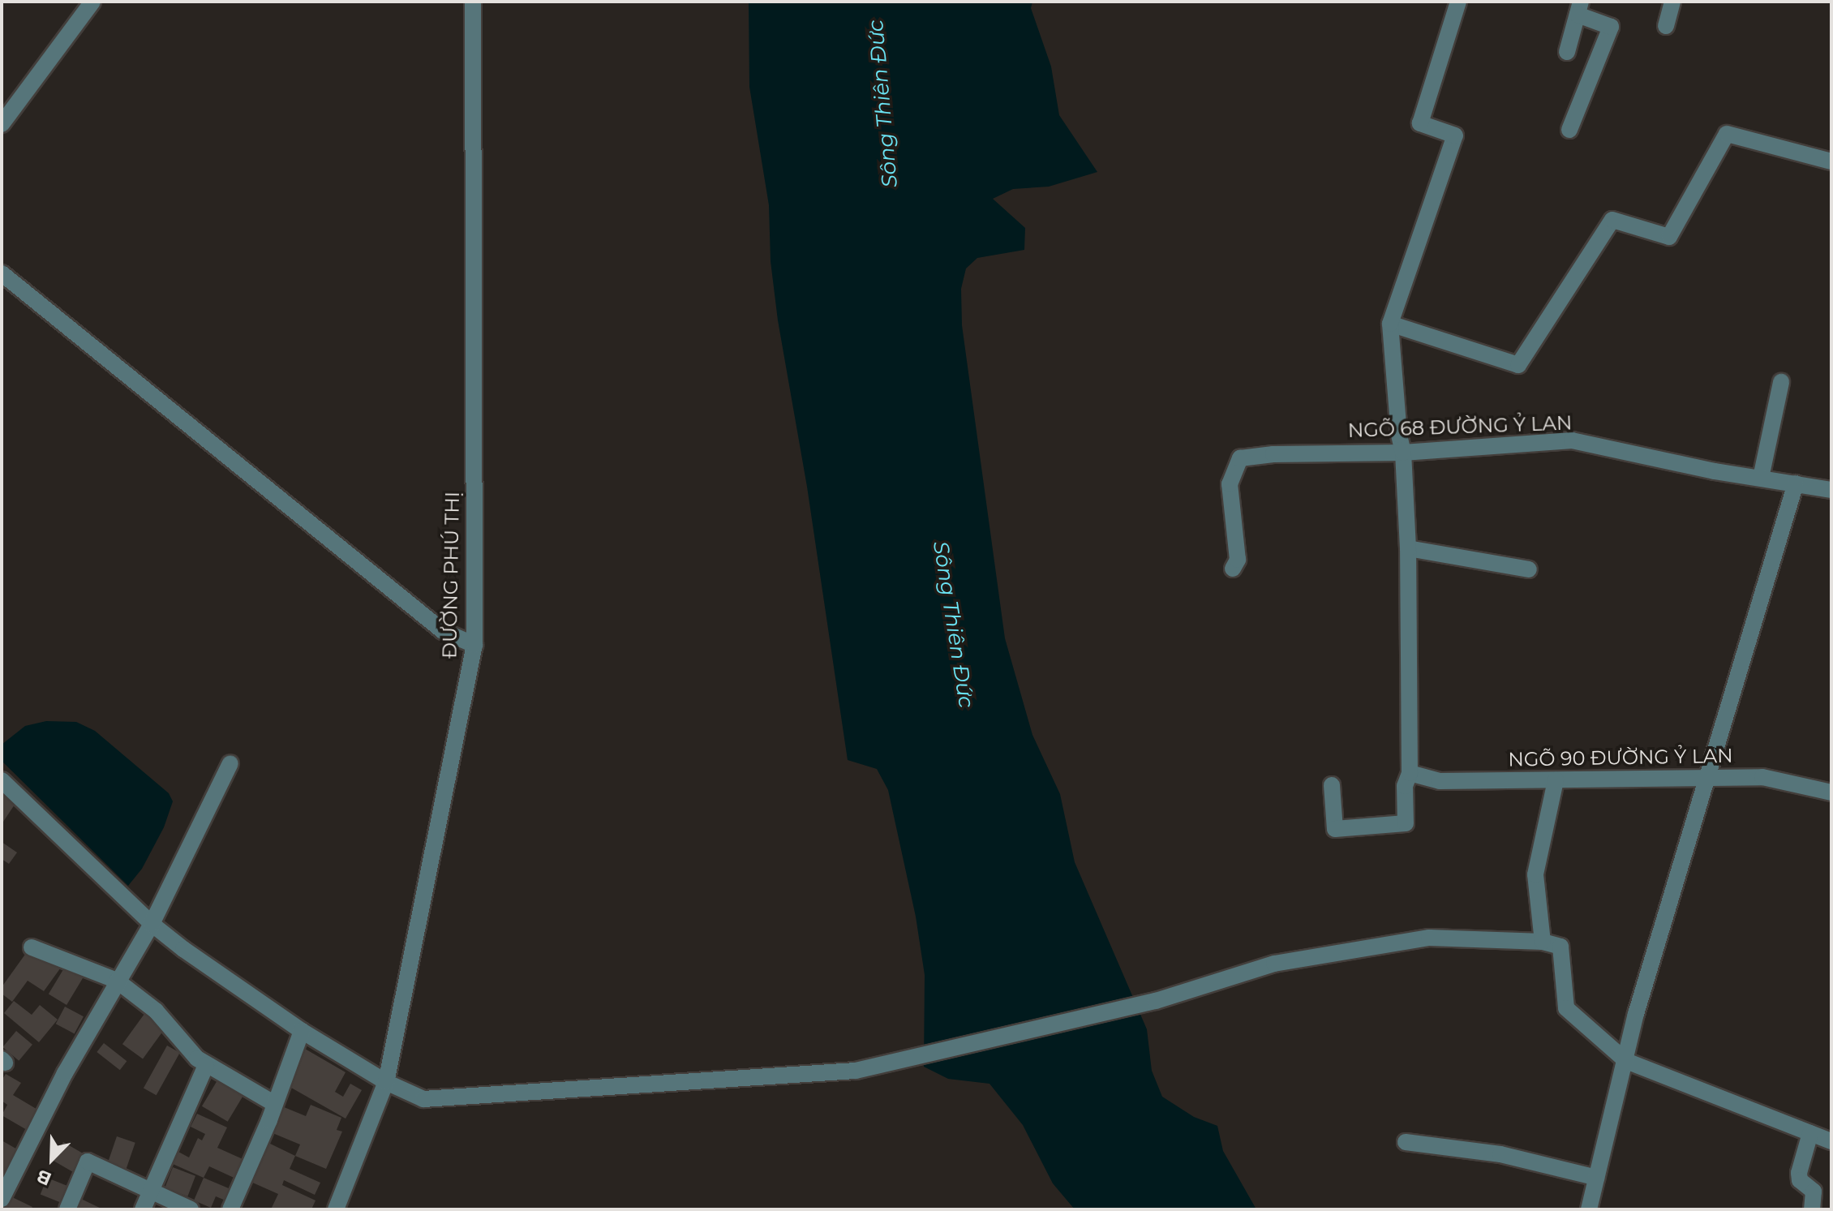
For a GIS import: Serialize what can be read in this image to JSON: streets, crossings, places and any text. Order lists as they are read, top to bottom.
{
  "streets": {
    "street": ["NGÕ 68 ĐƯỜNG Ỷ LAN", "ĐƯỜNG PHÚ THỊ", "NGÕ 90 ĐƯỜNG Ỷ LAN"]
  },
  "water": ["Sông Thiên Đức"],
  "north": "bottom left"
}
